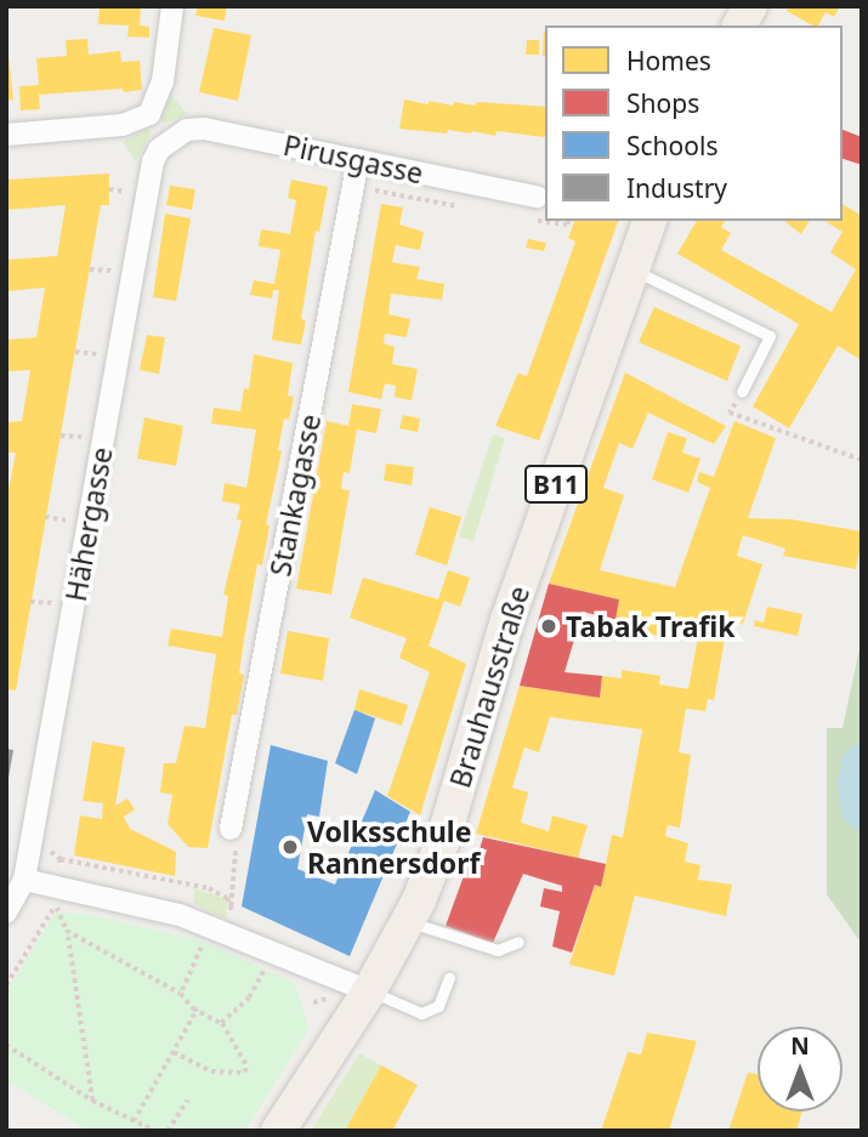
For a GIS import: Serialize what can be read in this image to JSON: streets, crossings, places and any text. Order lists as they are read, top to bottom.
{
  "streets": {
    "main road": ["B11", "Brauhausstraße"],
    "street": ["Pirusgasse", "Stankagasse", "Hähergasse"]
  },
  "crossings": [
    ["Pirusgasse", "Stankagasse"],
    ["Pirusgasse", "Hähergasse"]
  ],
  "places": ["Tabak Trafik", "Volksschule Rannersdorf"],
  "legend": [
    "Homes",
    "Shops",
    "Schools",
    "Industry"
  ],
  "north": "top"
}
